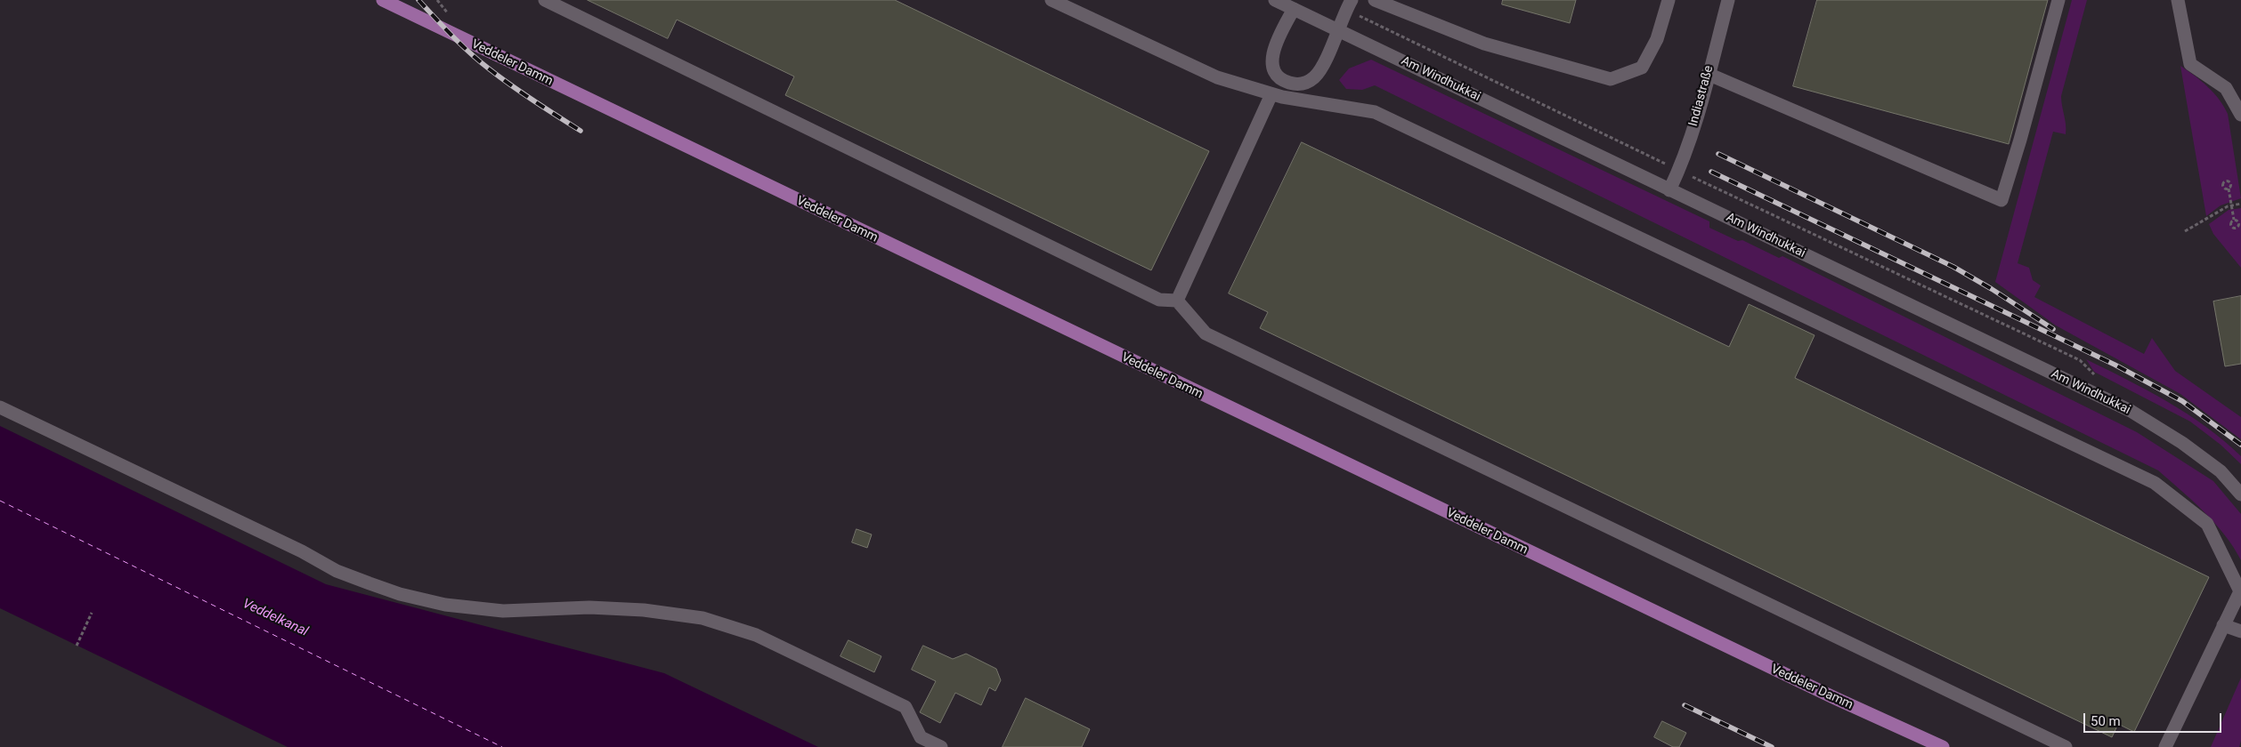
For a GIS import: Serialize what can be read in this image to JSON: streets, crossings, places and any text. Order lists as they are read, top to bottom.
{
  "streets": {
    "main road": ["Veddeler Damm"],
    "street": ["Am Windhukkai", "Indiastraße"]
  },
  "crossings": [
    ["Am Windhukkai", "Indiastraße"]
  ],
  "water": ["Veddelkanal"],
  "scale_bar": "50 m"
}
